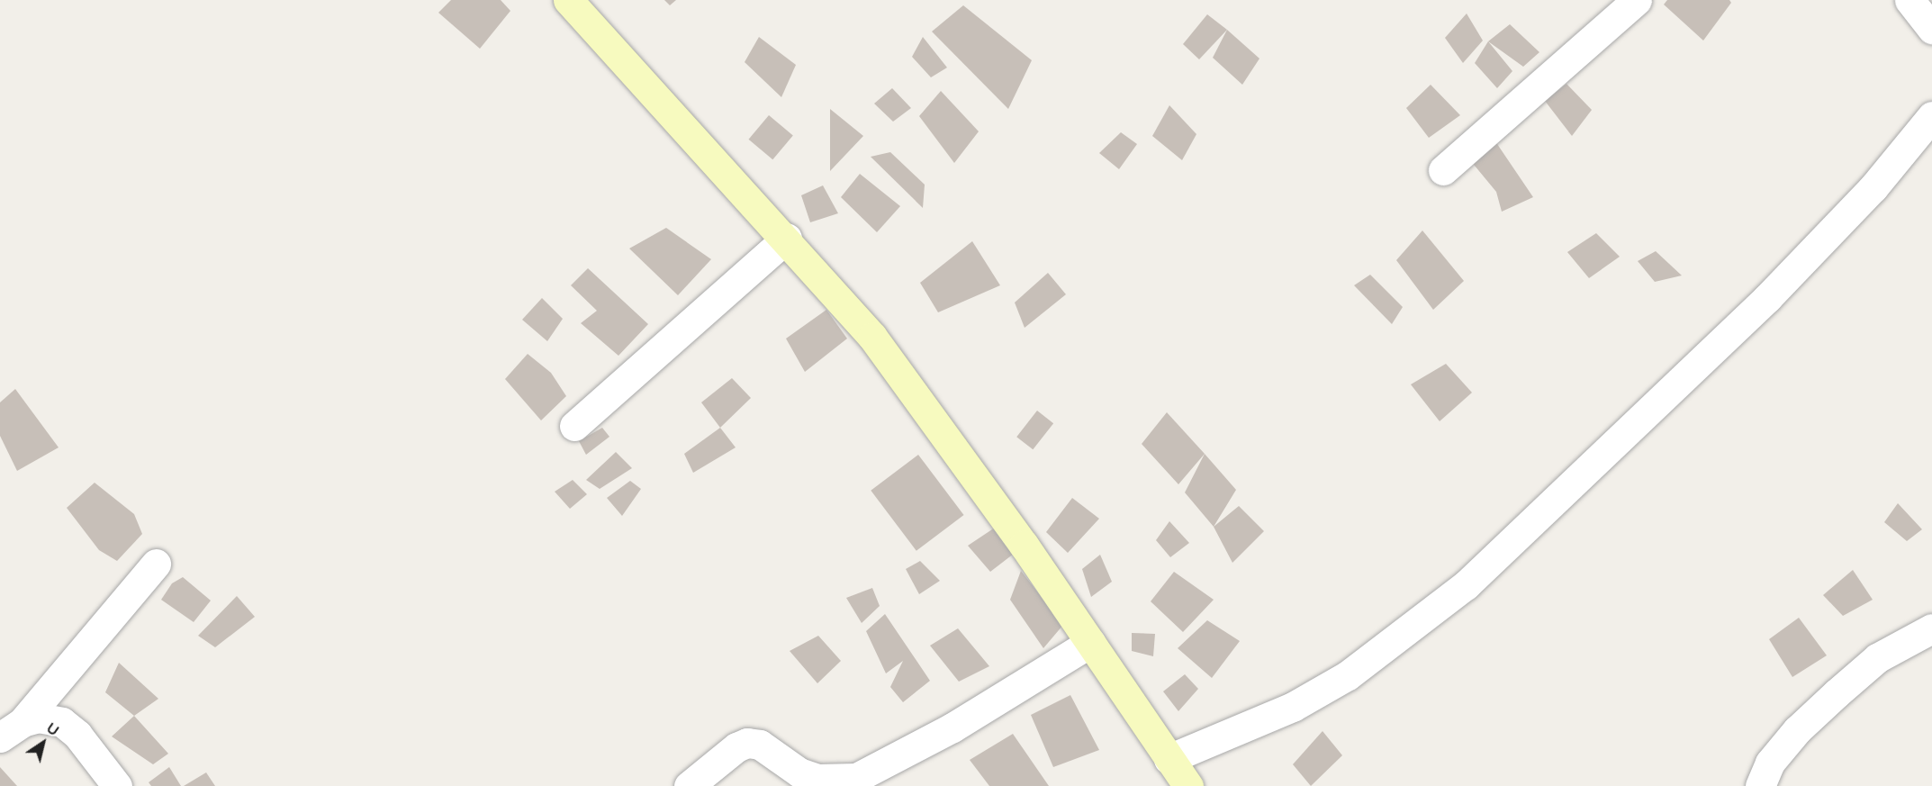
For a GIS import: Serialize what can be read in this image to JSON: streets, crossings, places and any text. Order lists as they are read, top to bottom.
{
  "north": "top right"
}
